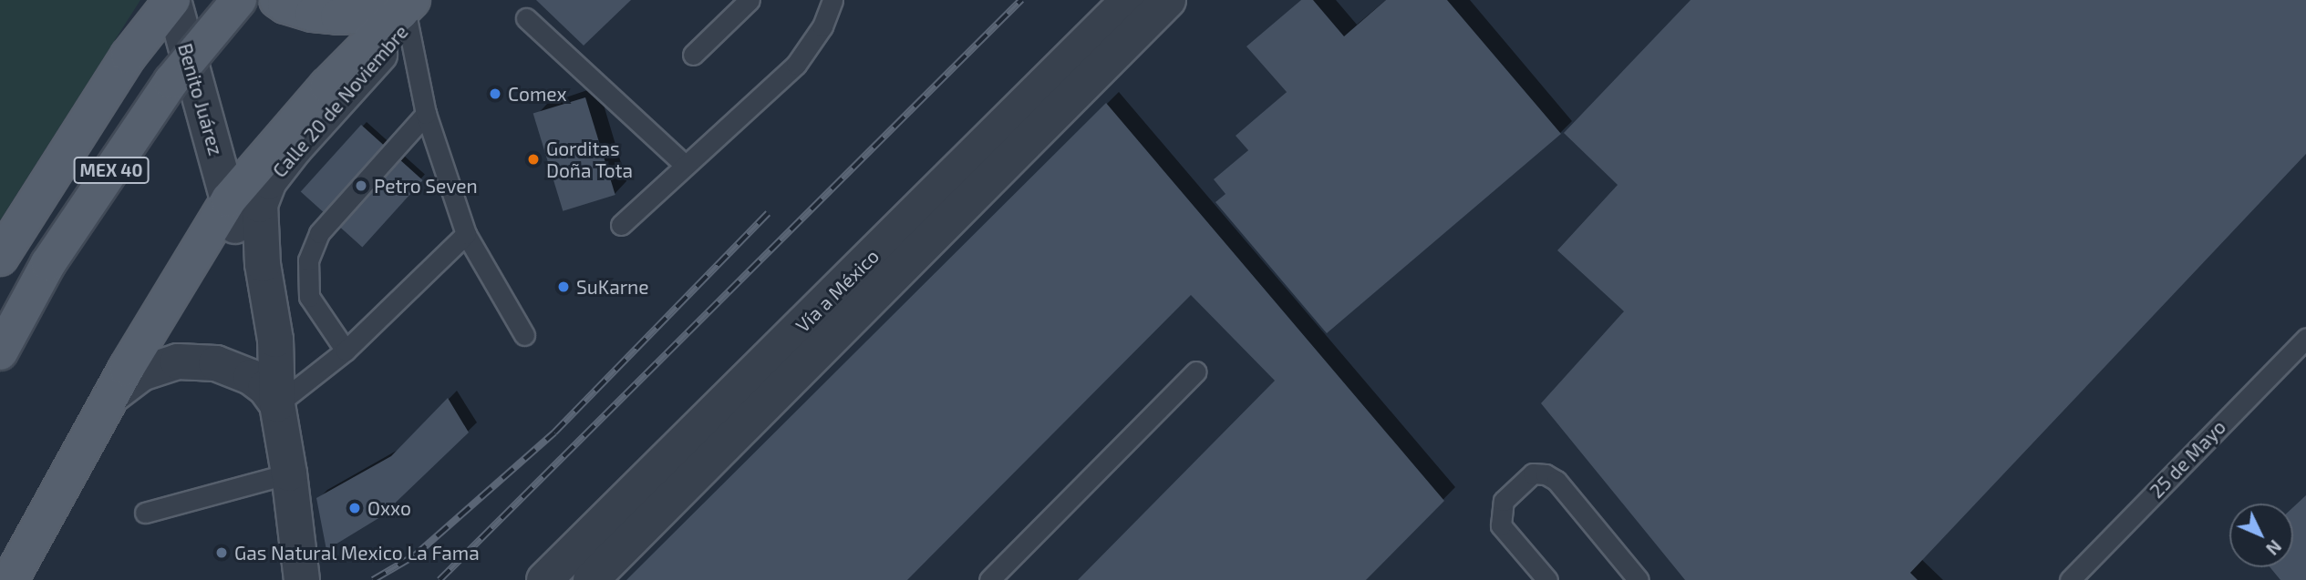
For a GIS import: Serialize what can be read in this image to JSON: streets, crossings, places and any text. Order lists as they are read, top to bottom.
{
  "streets": {
    "main road": ["MEX 40"],
    "street": ["Benito Juárez", "Calle 20 de Noviembre", "Vía a México"],
    "lane": ["25 de Mayo"]
  },
  "crossings": [
    ["Benito Juárez", "Calle 20 de Noviembre"],
    ["Benito Juárez", "MEX 40"]
  ],
  "places": [
    "Comex",
    "Gorditas Doña Tota",
    "Petro Seven",
    "SuKarne",
    "Oxxo",
    "Gas Natural Mexico La Fama"
  ],
  "north": "bottom right"
}
